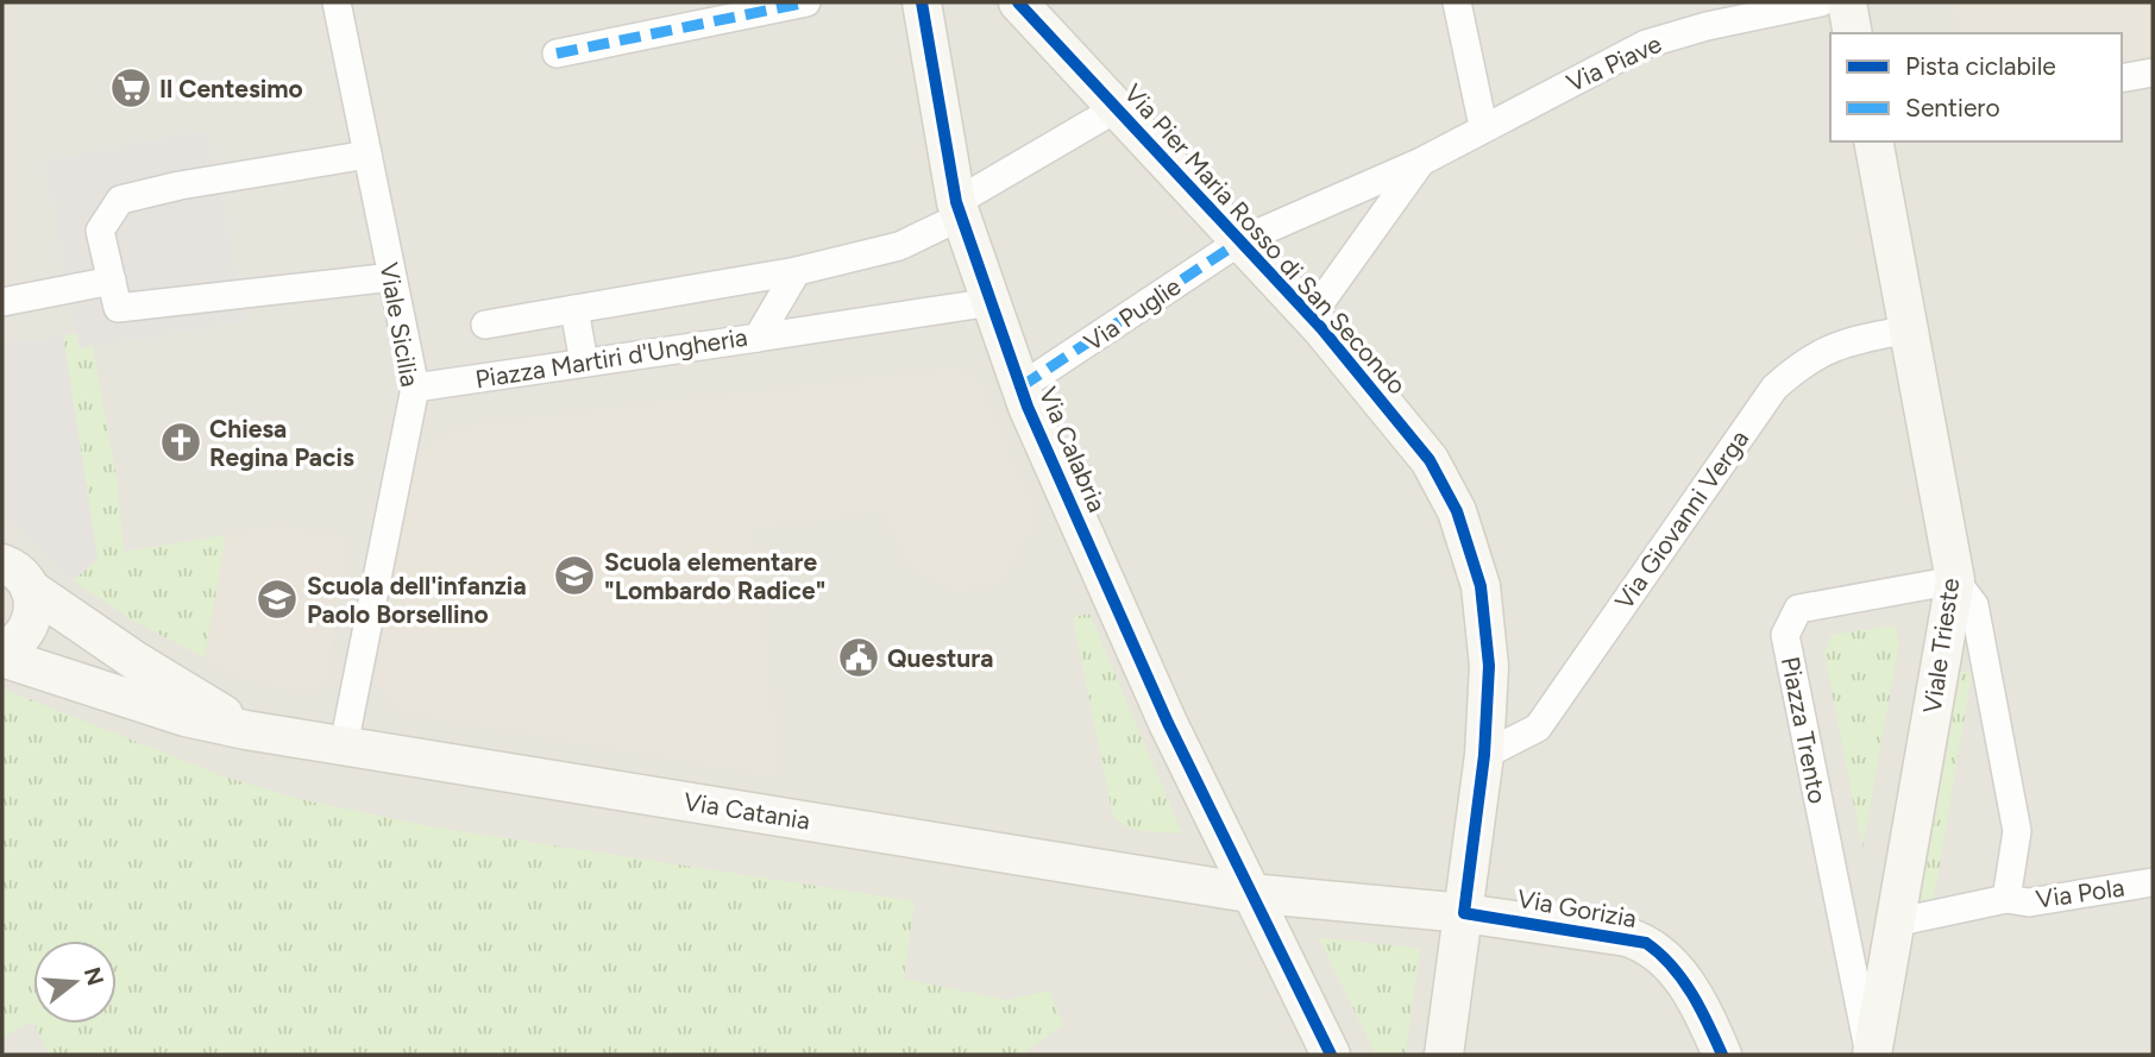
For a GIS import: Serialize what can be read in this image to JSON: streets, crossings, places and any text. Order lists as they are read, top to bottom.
{
  "streets": {
    "street": [
      "Via Piave",
      "Via Pier Maria Rosso di San Secondo",
      "Via Puglie",
      "Viale Sicilia",
      "Piazza Martiri d'Ungheria",
      "Via Calabria",
      "Via Giovanni Verga",
      "Viale Trieste",
      "Piazza Trento",
      "Via Catania",
      "Via Pola",
      "Via Gorizia"
    ]
  },
  "crossings": [
    ["Via Piave", "Via Pier Maria Rosso di San Secondo"],
    ["Via Piave", "Via Puglie"],
    ["Via Pier Maria Rosso di San Secondo", "Via Puglie"],
    ["Via Pier Maria Rosso di San Secondo", "Via Giovanni Verga"],
    ["Via Pier Maria Rosso di San Secondo", "Via Catania"],
    ["Via Pier Maria Rosso di San Secondo", "Via Gorizia"],
    ["Via Puglie", "Via Calabria"],
    ["Viale Sicilia", "Piazza Martiri d'Ungheria"],
    ["Viale Sicilia", "Via Catania"],
    ["Via Calabria", "Via Catania"],
    ["Via Giovanni Verga", "Viale Trieste"],
    ["Viale Trieste", "Piazza Trento"],
    ["Via Catania", "Via Gorizia"]
  ],
  "places": {
    "supermarket": ["Il Centesimo"],
    "church": ["Chiesa Regina Pacis"],
    "school or university": ["Scuola elementare \"Lombardo Radice\"", "Scuola dell'infanzia Paolo Borsellino"],
    "public building": ["Questura"]
  },
  "legend": ["Pista ciclabile", "Sentiero"],
  "north": "right"
}
